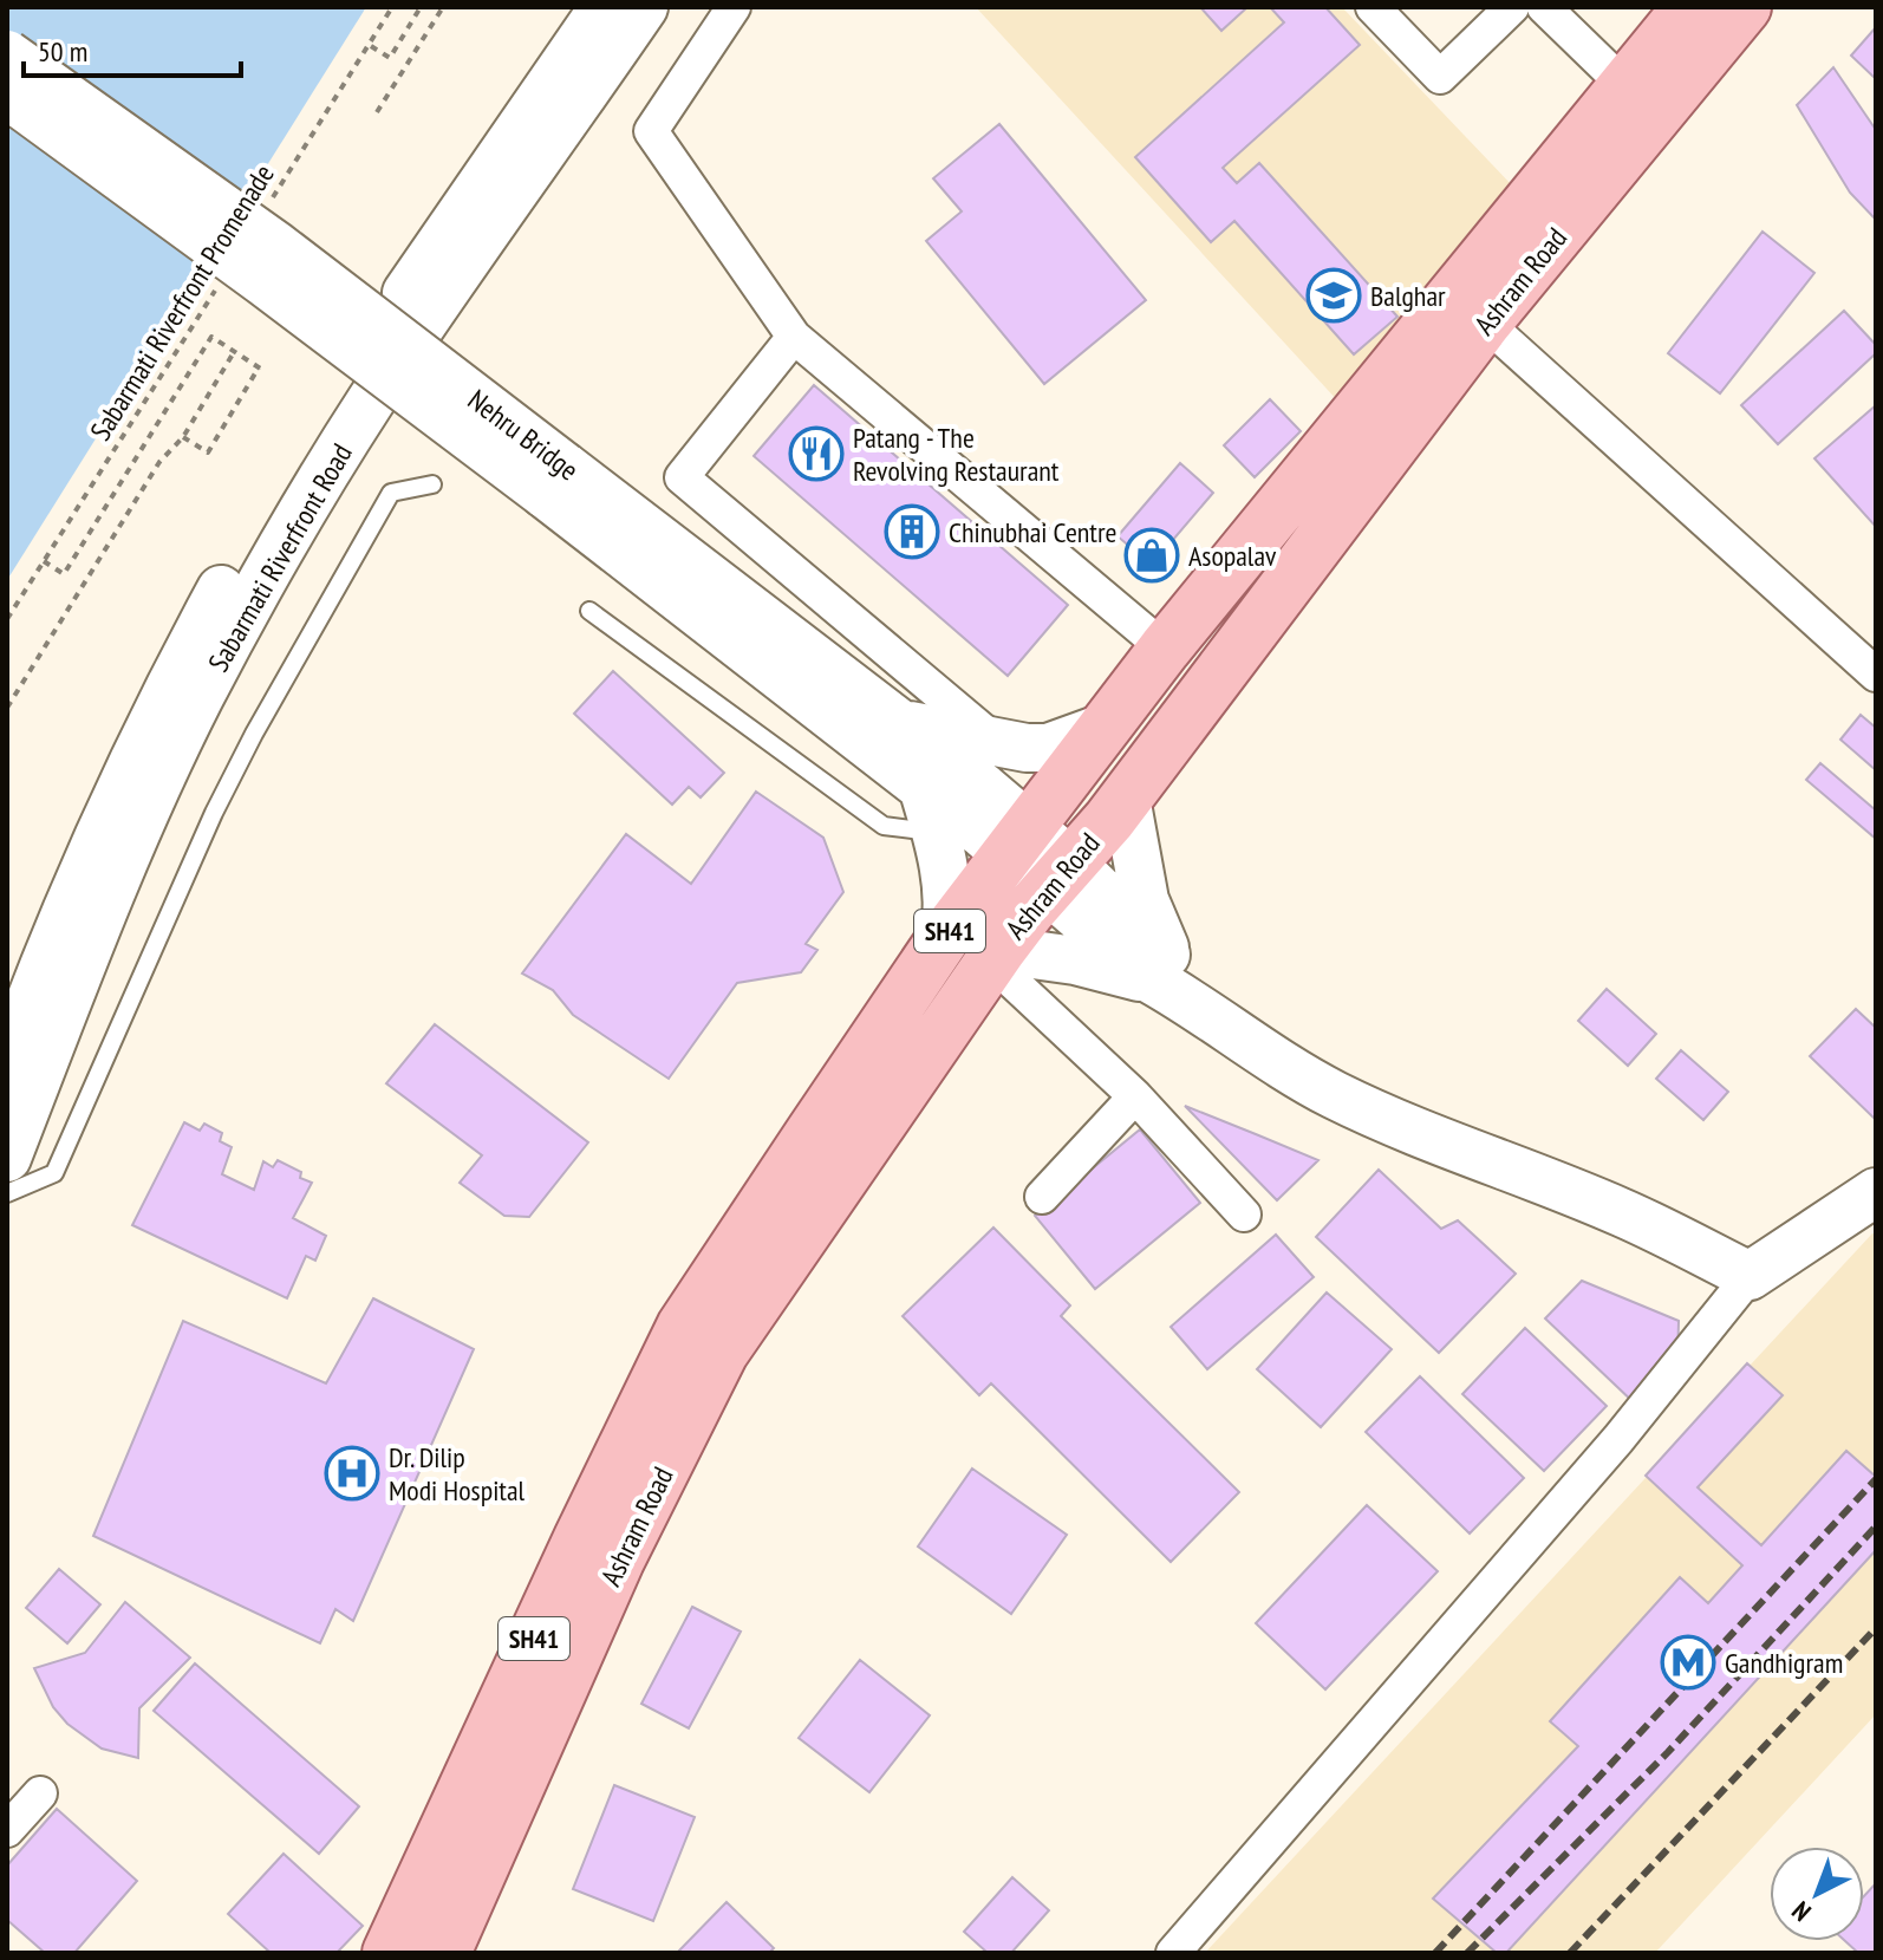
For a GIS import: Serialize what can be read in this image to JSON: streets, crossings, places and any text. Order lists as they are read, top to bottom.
{
  "streets": {
    "main road": ["Ashram Road", "SH41"],
    "street": ["Nehru Bridge", "Sabarmati Riverfront Road"],
    "path": ["Sabarmati Riverfront Promenade"]
  },
  "crossings": [
    ["Ashram Road", "Nehru Bridge"]
  ],
  "places": {
    "school or university": ["Balghar"],
    "restaurant": ["Patang - The Revolving Restaurant"],
    "building": ["Chinubhai Centre"],
    "shop": ["Asopalav"],
    "hospital": ["Dr. Dilip Modi Hospital"],
    "metro station": ["Gandhigram"]
  },
  "scale_bar": "50 m",
  "north": "bottom left"
}
